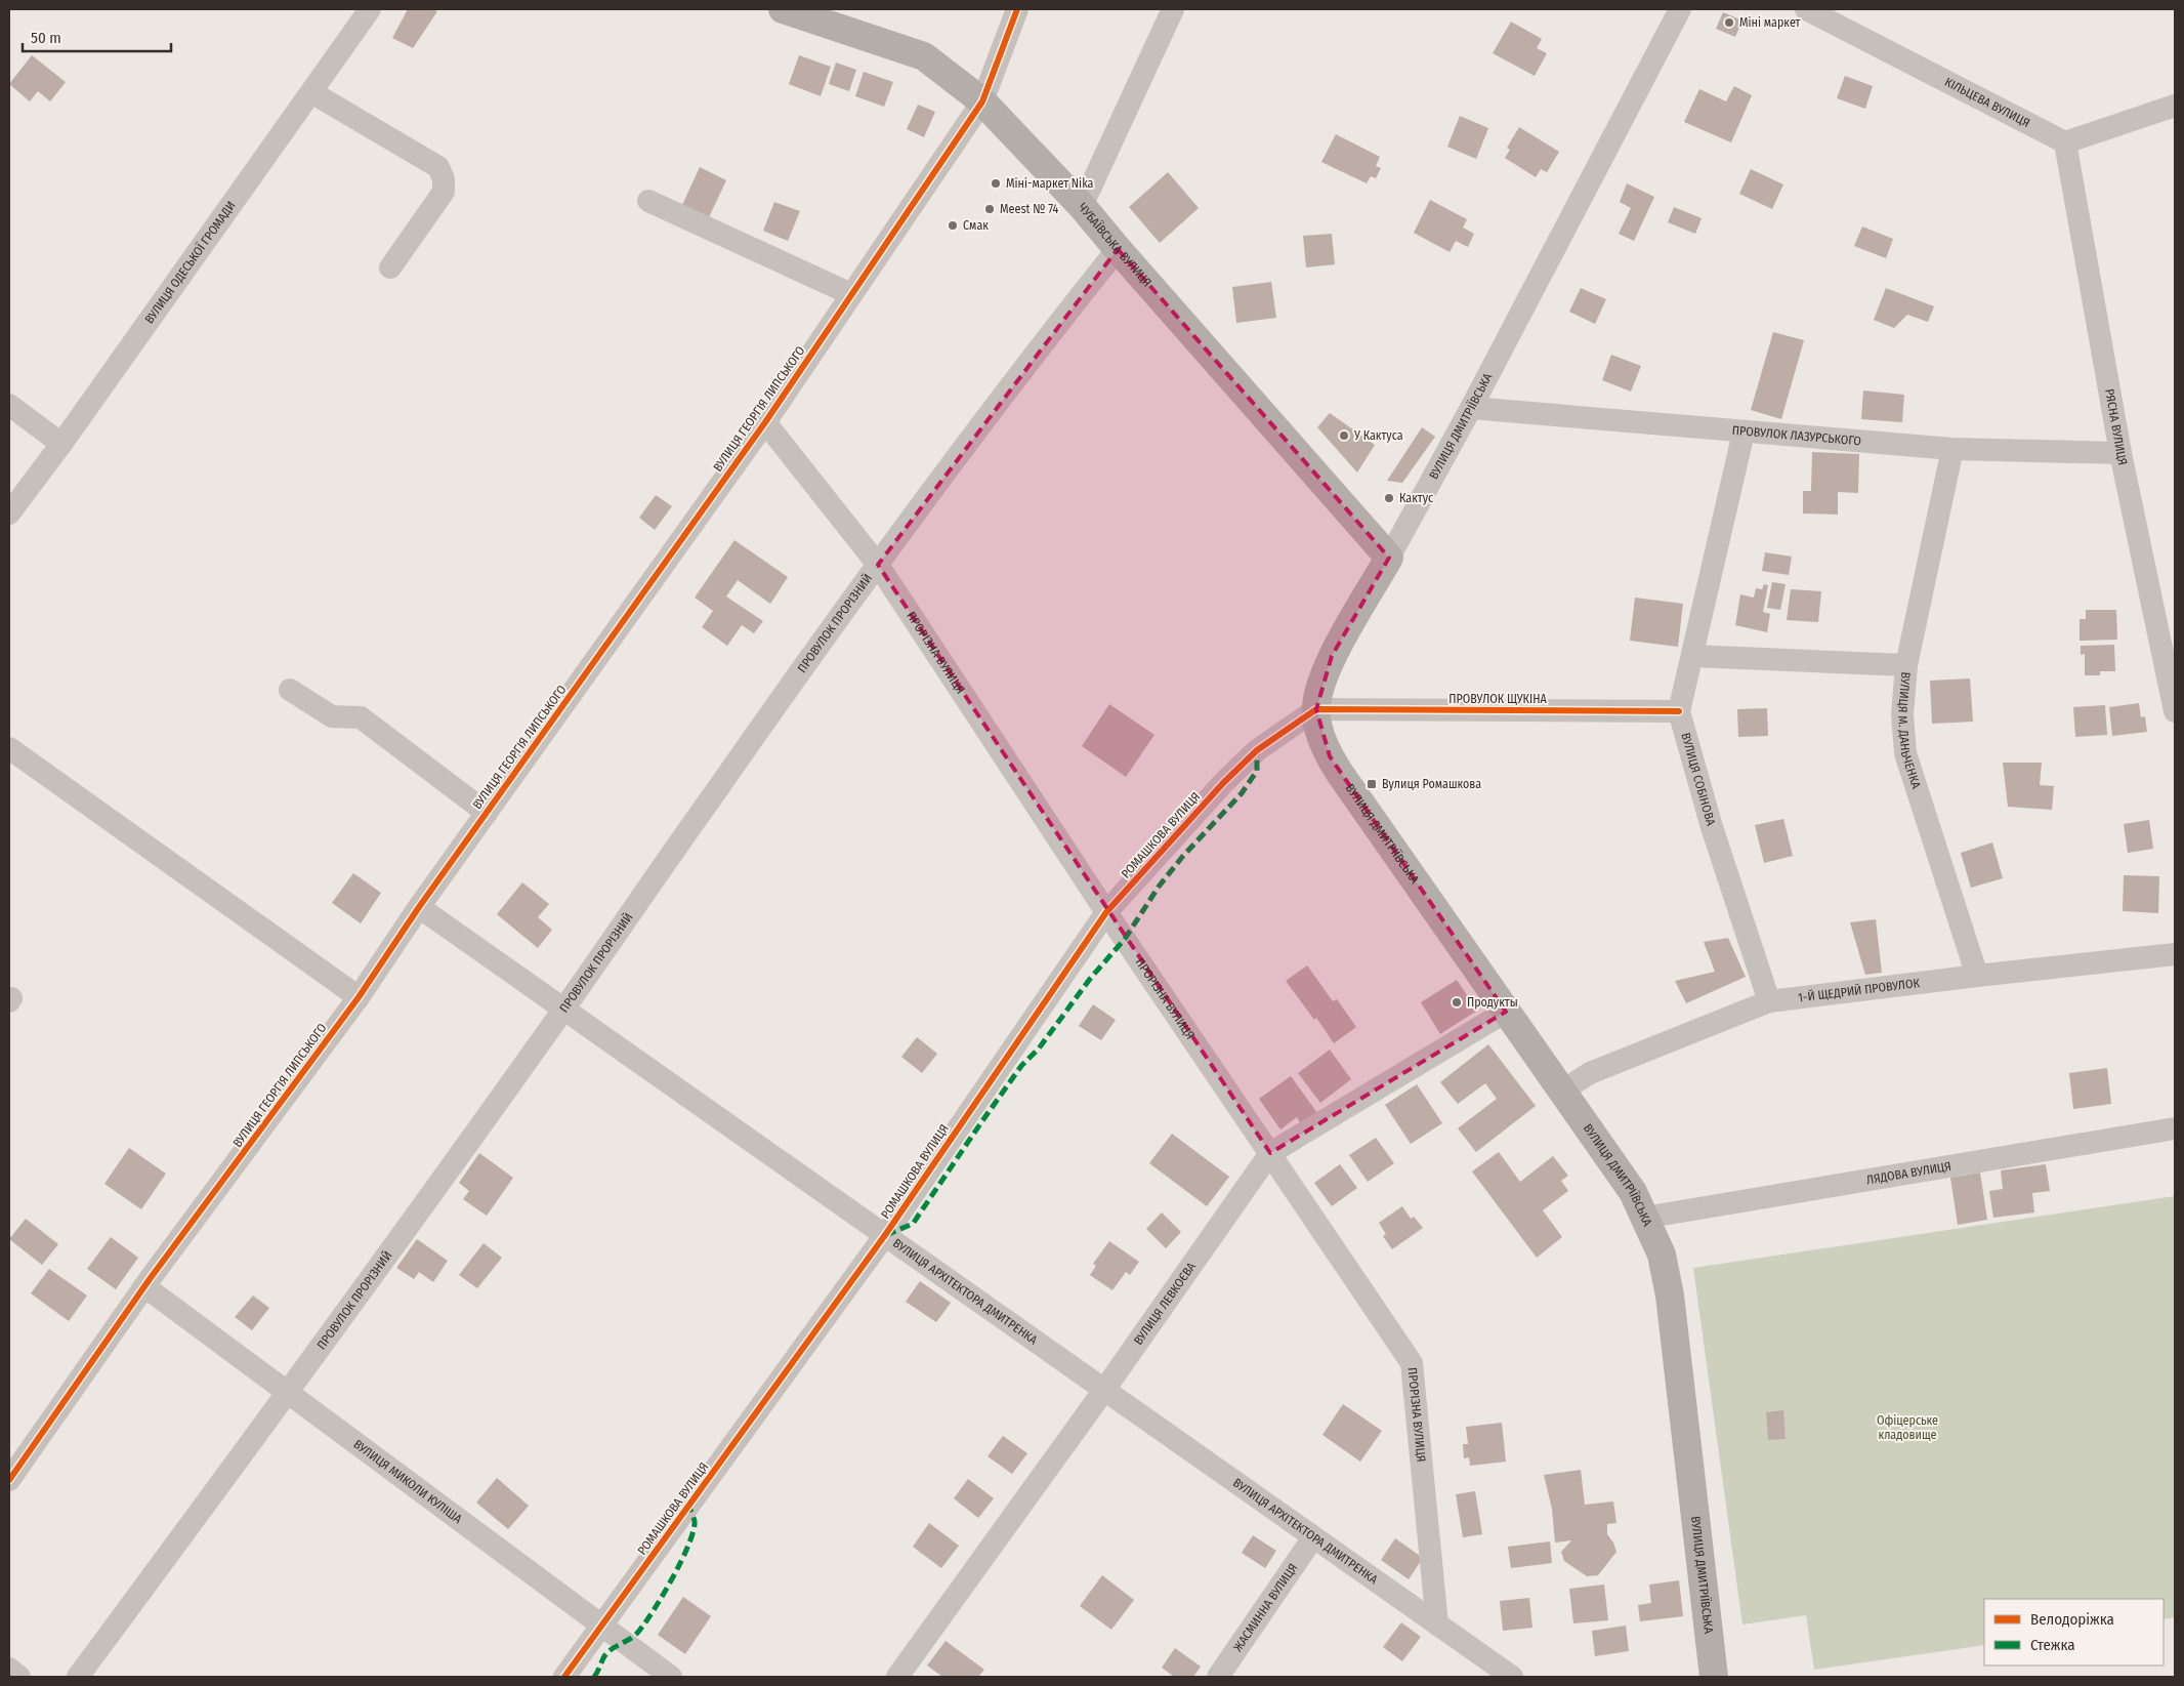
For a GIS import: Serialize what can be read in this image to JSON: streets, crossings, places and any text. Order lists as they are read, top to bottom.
{
  "streets": {
    "main road": ["ЧУБАЇВСЬКА ВУЛИЦЯ", "ВУЛИЦЯ ДМИТРІЇВСЬКА"],
    "street": [
      "КІЛЬЦЕВА ВУЛИЦЯ",
      "ВУЛИЦЯ ОДЕСЬКОЇ ГРОМАДИ",
      "ВУЛИЦЯ ГЕОРГІЯ ЛИПСЬКОГО",
      "РЯСНА ВУЛИЦЯ",
      "ПРОВУЛОК ЛАЗУРСЬКОГО",
      "ПРОВУЛОК ПРОРІЗНИЙ",
      "ПРОРІЗНА ВУЛИЦЯ",
      "ПРОВУЛОК ЩУКІНА",
      "ВУЛИЦЯ М. ДАНЬЧЕНКА",
      "ВУЛИЦЯ СОБІНОВА",
      "РОМАШКОВА ВУЛИЦЯ",
      "1-Й ЩЕДРИЙ ПРОВУЛОК",
      "ЛЯДОВА ВУЛИЦЯ",
      "ВУЛИЦЯ АРХІТЕКТОРА ДМИТРЕНКА",
      "ВУЛИЦЯ ЛЕВКОЄВА",
      "ВУЛИЦЯ МИКОЛИ КУЛІША",
      "ЖАСМИННА ВУЛИЦЯ"
    ]
  },
  "crossings": [
    ["КІЛЬЦЕВА ВУЛИЦЯ", "РЯСНА ВУЛИЦЯ"],
    ["ЧУБАЇВСЬКА ВУЛИЦЯ", "ВУЛИЦЯ ГЕОРГІЯ ЛИПСЬКОГО"],
    ["ЧУБАЇВСЬКА ВУЛИЦЯ", "ВУЛИЦЯ ДМИТРІЇВСЬКА"],
    ["ЧУБАЇВСЬКА ВУЛИЦЯ", "ПРОВУЛОК ПРОРІЗНИЙ"],
    ["ВУЛИЦЯ ГЕОРГІЯ ЛИПСЬКОГО", "ПРОРІЗНА ВУЛИЦЯ"],
    ["ВУЛИЦЯ ГЕОРГІЯ ЛИПСЬКОГО", "ВУЛИЦЯ АРХІТЕКТОРА ДМИТРЕНКА"],
    ["ВУЛИЦЯ ГЕОРГІЯ ЛИПСЬКОГО", "ВУЛИЦЯ МИКОЛИ КУЛІША"],
    ["ВУЛИЦЯ ДМИТРІЇВСЬКА", "ПРОВУЛОК ЛАЗУРСЬКОГО"],
    ["ВУЛИЦЯ ДМИТРІЇВСЬКА", "ПРОВУЛОК ЩУКІНА"],
    ["ВУЛИЦЯ ДМИТРІЇВСЬКА", "РОМАШКОВА ВУЛИЦЯ"],
    ["ВУЛИЦЯ ДМИТРІЇВСЬКА", "1-Й ЩЕДРИЙ ПРОВУЛОК"],
    ["ВУЛИЦЯ ДМИТРІЇВСЬКА", "ЛЯДОВА ВУЛИЦЯ"],
    ["ВУЛИЦЯ ДМИТРІЇВСЬКА", "ВУЛИЦЯ ЛЕВКОЄВА"],
    ["РЯСНА ВУЛИЦЯ", "ПРОВУЛОК ЛАЗУРСЬКОГО"],
    ["ПРОВУЛОК ЛАЗУРСЬКОГО", "ВУЛИЦЯ М. ДАНЬЧЕНКА"],
    ["ПРОВУЛОК ПРОРІЗНИЙ", "ПРОРІЗНА ВУЛИЦЯ"],
    ["ПРОВУЛОК ПРОРІЗНИЙ", "ВУЛИЦЯ АРХІТЕКТОРА ДМИТРЕНКА"],
    ["ПРОВУЛОК ПРОРІЗНИЙ", "ВУЛИЦЯ МИКОЛИ КУЛІША"],
    ["ПРОРІЗНА ВУЛИЦЯ", "РОМАШКОВА ВУЛИЦЯ"],
    ["ПРОРІЗНА ВУЛИЦЯ", "ВУЛИЦЯ АРХІТЕКТОРА ДМИТРЕНКА"],
    ["ПРОРІЗНА ВУЛИЦЯ", "ВУЛИЦЯ ЛЕВКОЄВА"],
    ["ПРОВУЛОК ЩУКІНА", "ВУЛИЦЯ СОБІНОВА"],
    ["ПРОВУЛОК ЩУКІНА", "РОМАШКОВА ВУЛИЦЯ"],
    ["ВУЛИЦЯ М. ДАНЬЧЕНКА", "1-Й ЩЕДРИЙ ПРОВУЛОК"],
    ["ВУЛИЦЯ СОБІНОВА", "1-Й ЩЕДРИЙ ПРОВУЛОК"],
    ["РОМАШКОВА ВУЛИЦЯ", "ВУЛИЦЯ АРХІТЕКТОРА ДМИТРЕНКА"],
    ["РОМАШКОВА ВУЛИЦЯ", "ВУЛИЦЯ МИКОЛИ КУЛІША"],
    ["ВУЛИЦЯ АРХІТЕКТОРА ДМИТРЕНКА", "ВУЛИЦЯ ЛЕВКОЄВА"],
    ["ВУЛИЦЯ АРХІТЕКТОРА ДМИТРЕНКА", "ЖАСМИННА ВУЛИЦЯ"]
  ],
  "parks": ["Офіцерське кладовище"],
  "places": {
    "other": [
      "Міні маркет",
      "Міні-маркет Nika",
      "Meest № 74",
      "Смак",
      "У Кактуса",
      "Кактус",
      "Продукты"
    ],
    "transit": ["Вулиця Ромашкова"]
  },
  "legend": ["Велодоріжка", "Стежка"],
  "scale_bar": "50 m"
}
